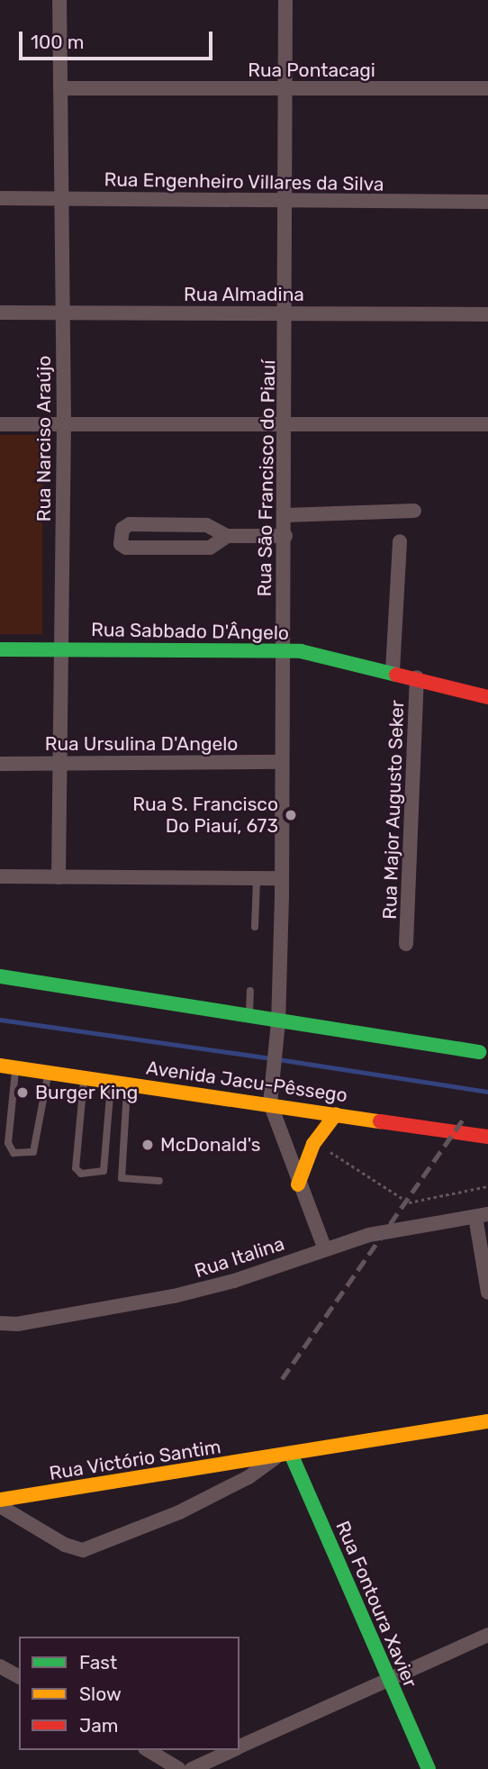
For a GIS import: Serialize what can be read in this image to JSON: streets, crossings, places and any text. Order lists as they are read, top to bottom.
{
  "streets": {
    "main road": [
      "Rua Sabbado D'Ângelo",
      "Avenida Jacu-Pêssego",
      "Rua Victório Santim",
      "Rua Fontoura Xavier"
    ],
    "street": [
      "Rua Pontacagi",
      "Rua Engenheiro Villares da Silva",
      "Rua Almadina",
      "Rua Narciso Araújo",
      "Rua São Francisco do Piauí",
      "Rua Ursulina D'Angelo",
      "Rua Major Augusto Seker",
      "Rua Italina"
    ]
  },
  "crossings": [
    ["Rua Pontacagi", "Rua Narciso Araújo"],
    ["Rua Pontacagi", "Rua São Francisco do Piauí"],
    ["Rua Engenheiro Villares da Silva", "Rua Narciso Araújo"],
    ["Rua Engenheiro Villares da Silva", "Rua São Francisco do Piauí"],
    ["Rua Almadina", "Rua Narciso Araújo"],
    ["Rua Almadina", "Rua São Francisco do Piauí"],
    ["Rua Narciso Araújo", "Rua Sabbado D'Ângelo"],
    ["Rua Narciso Araújo", "Rua Ursulina D'Angelo"],
    ["Rua São Francisco do Piauí", "Rua Sabbado D'Ângelo"],
    ["Rua São Francisco do Piauí", "Rua Ursulina D'Angelo"],
    ["Rua São Francisco do Piauí", "Avenida Jacu-Pêssego"],
    ["Rua São Francisco do Piauí", "Rua Italina"],
    ["Rua Sabbado D'Ângelo", "Rua Major Augusto Seker"],
    ["Rua Victório Santim", "Rua Fontoura Xavier"]
  ],
  "places": ["Rua S. Francisco Do Piauí, 673", "Burger King", "McDonald's"],
  "legend": ["Fast", "Slow", "Jam"],
  "scale_bar": "100 m"
}
